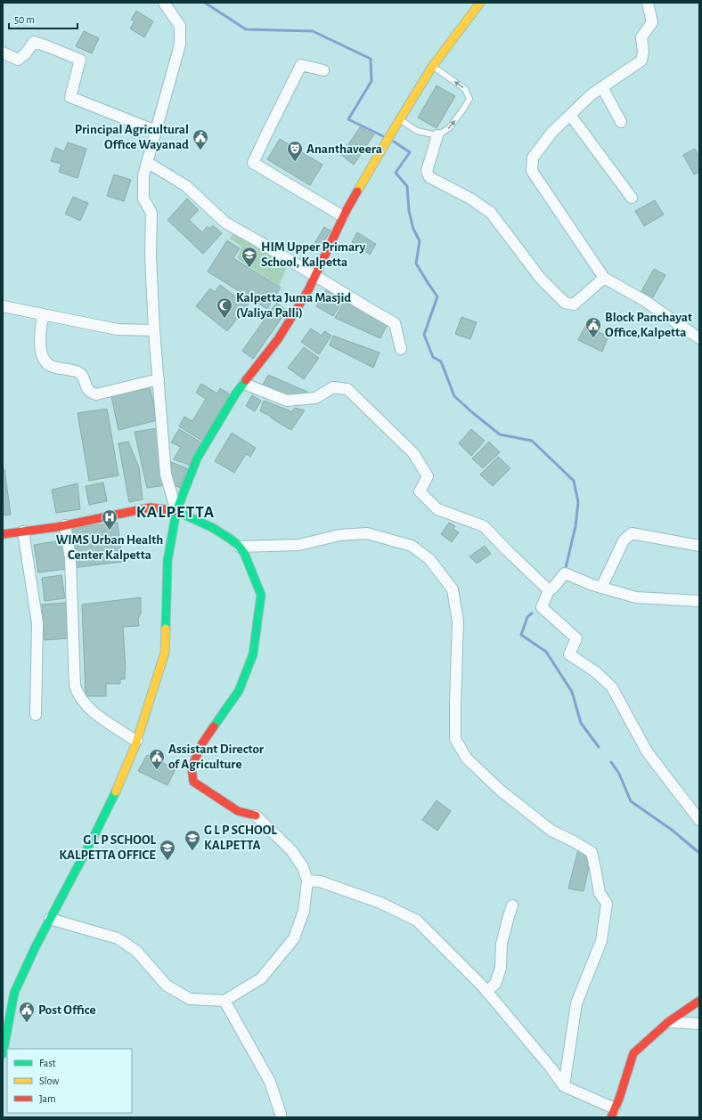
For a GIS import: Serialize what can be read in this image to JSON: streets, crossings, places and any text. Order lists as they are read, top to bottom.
{
  "districts": ["KALPETTA"],
  "places": {
    "public building": [
      "Principal Agricultural Office Wayanad",
      "Block Panchayat Office,Kalpetta",
      "Assistant Director of Agriculture",
      "Post Office"
    ],
    "theatre": ["Ananthaveera"],
    "school or university": ["HIM Upper Primary School, Kalpetta", "G L P SCHOOL KALPETTA", "G L P SCHOOL KALPETTA OFFICE"],
    "mosque": ["Kalpetta Juma Masjid (Valiya Palli)"],
    "hospital": ["WIMS Urban Health Center Kalpetta"]
  },
  "legend": ["Fast", "Slow", "Jam"],
  "scale_bar": "50 m"
}
